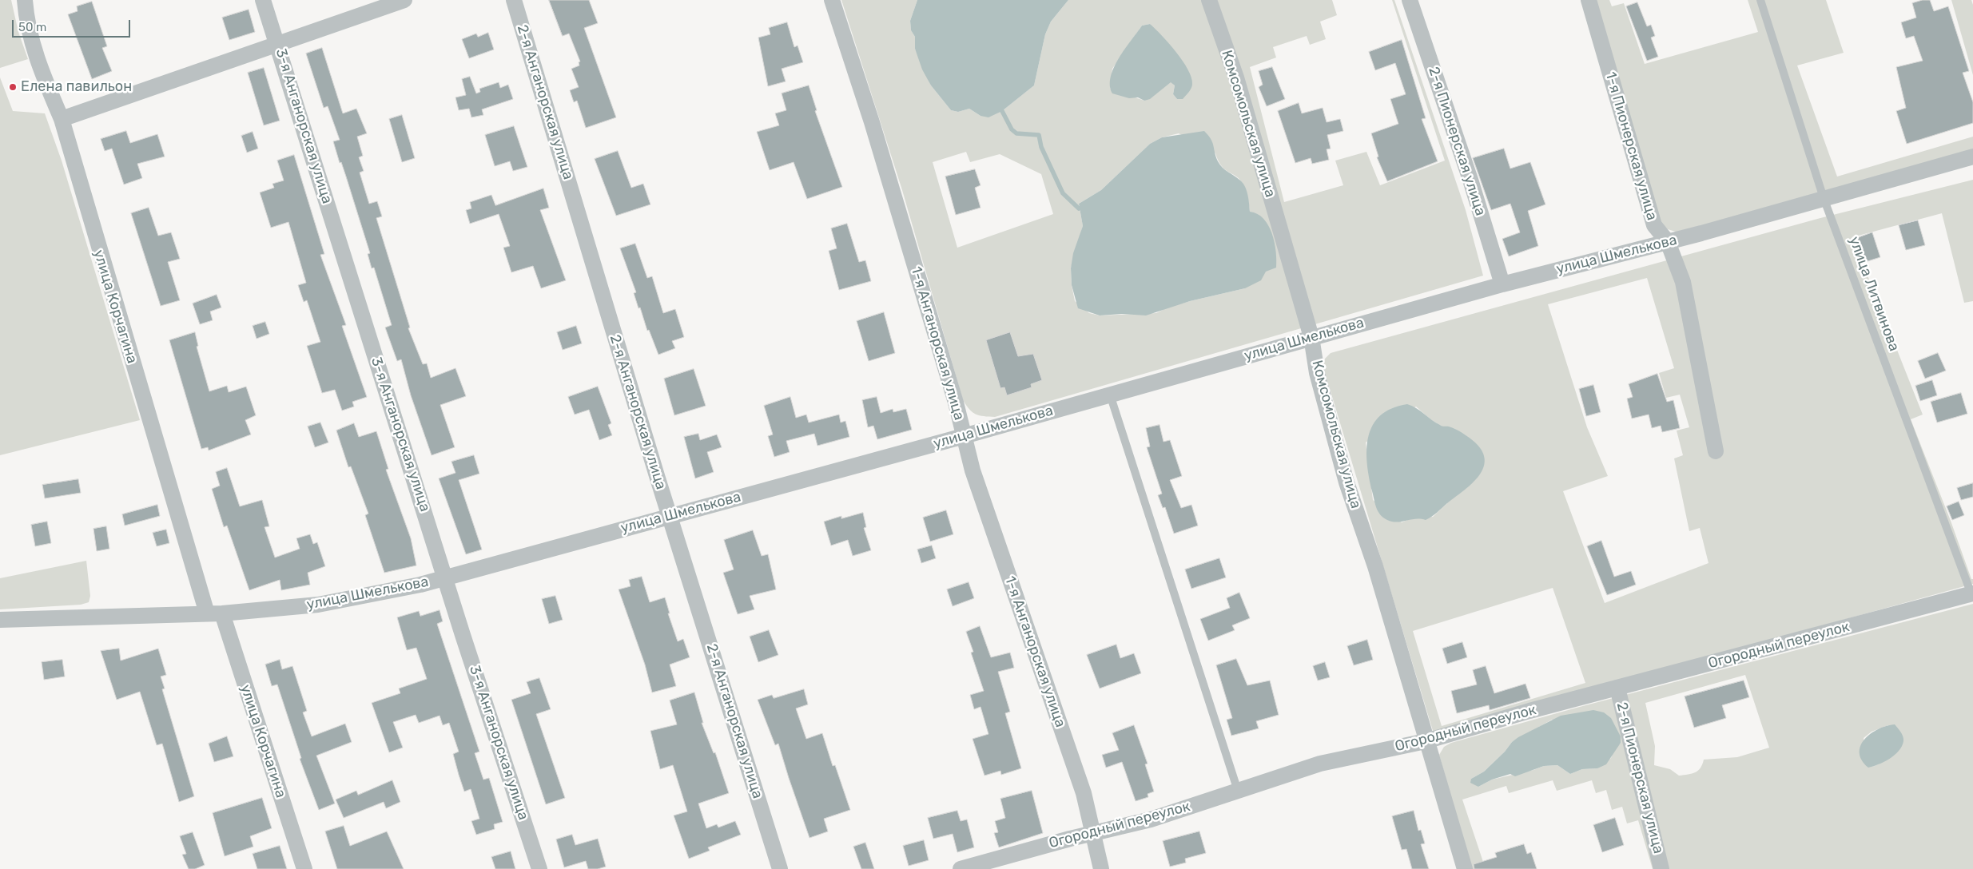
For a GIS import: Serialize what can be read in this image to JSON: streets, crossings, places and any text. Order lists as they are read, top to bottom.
{
  "streets": {
    "street": [
      "2-я Анганорская улица",
      "Комсомольская улица",
      "3-я Анганорская улица",
      "2-я Пионерская улица",
      "1-я Пионерская улица",
      "улица Шмелькова",
      "улица Корчагина",
      "1-я Анганорская улица",
      "Огородный переулок"
    ],
    "lane": ["улица Литвинова"]
  },
  "crossings": [
    ["2-я Анганорская улица", "улица Шмелькова"],
    ["Комсомольская улица", "улица Шмелькова"],
    ["Комсомольская улица", "Огородный переулок"],
    ["3-я Анганорская улица", "улица Шмелькова"],
    ["2-я Пионерская улица", "улица Шмелькова"],
    ["2-я Пионерская улица", "Огородный переулок"],
    ["1-я Пионерская улица", "улица Шмелькова"],
    ["улица Шмелькова", "улица Литвинова"],
    ["улица Шмелькова", "улица Корчагина"],
    ["улица Шмелькова", "1-я Анганорская улица"],
    ["улица Литвинова", "Огородный переулок"],
    ["1-я Анганорская улица", "Огородный переулок"]
  ],
  "places": ["Елена павильон"],
  "scale_bar": "50 m"
}
